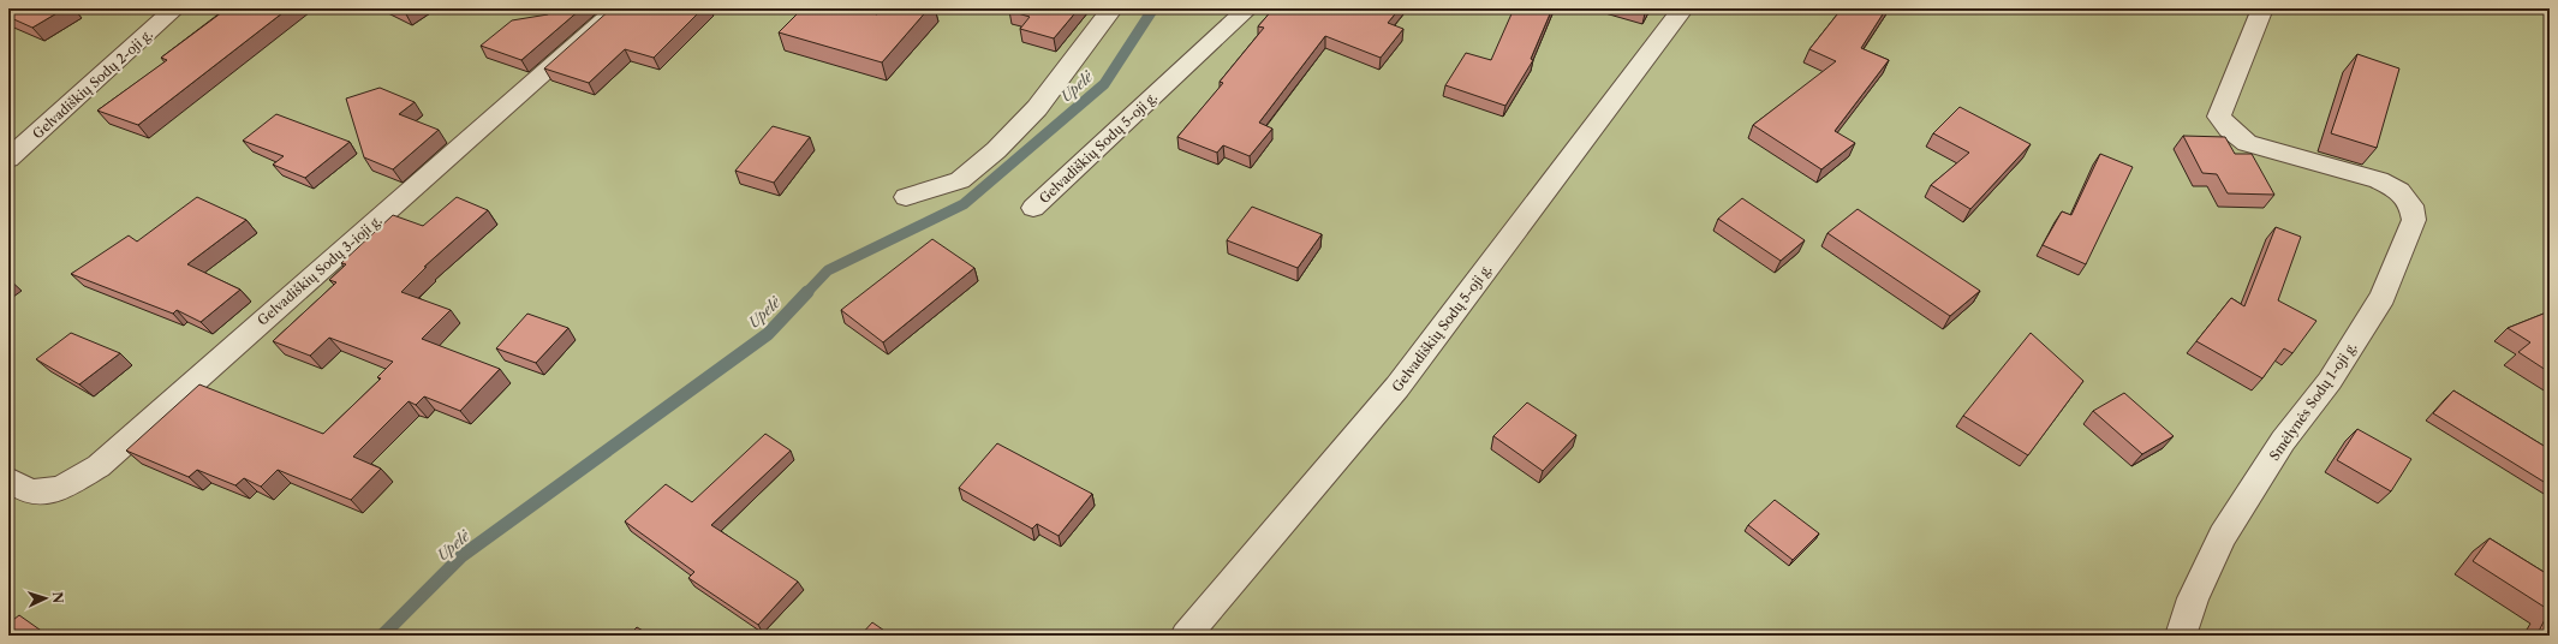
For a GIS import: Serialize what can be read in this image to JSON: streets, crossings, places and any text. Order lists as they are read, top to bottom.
{
  "streets": {
    "street": [
      "Gelvadiškių Sodų 2-oji g.",
      "Gelvadiškių Sodų 5-oji g.",
      "Gelvadiškių Sodų 3-ioji g.",
      "Smėlynės Sodų 1-oji g."
    ]
  },
  "water": ["Upelė"],
  "north": "right"
}
